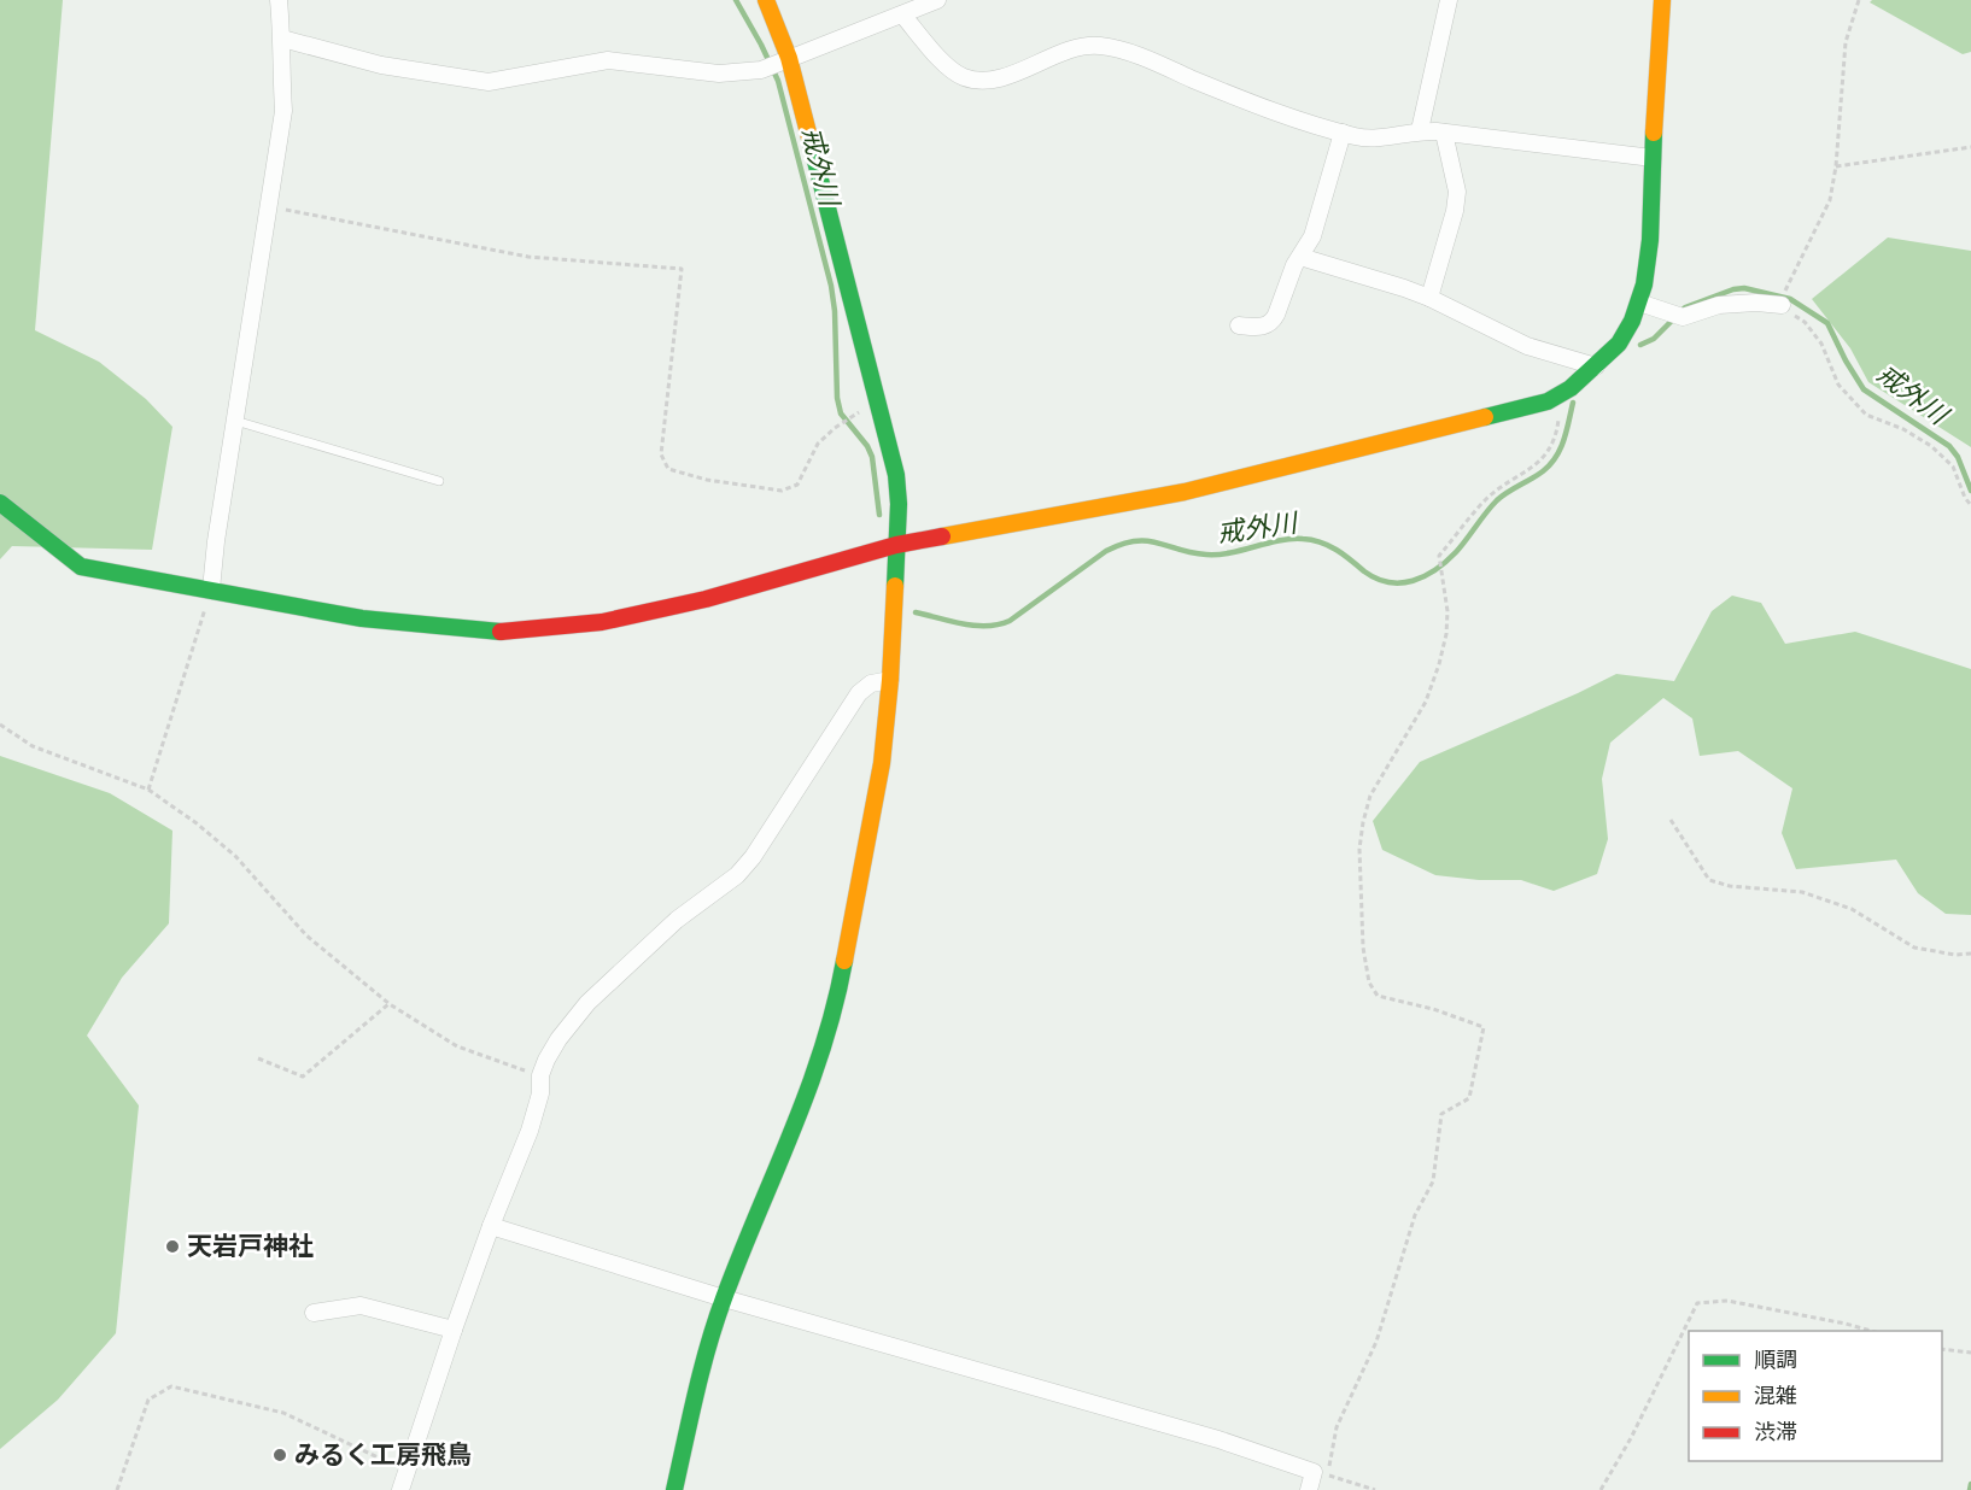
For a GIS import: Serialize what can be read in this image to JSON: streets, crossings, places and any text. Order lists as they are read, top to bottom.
{
  "water": ["戒外川"],
  "places": ["天岩戸神社", "みるく工房飛鳥"],
  "legend": ["順調", "混雑", "渋滞"]
}
